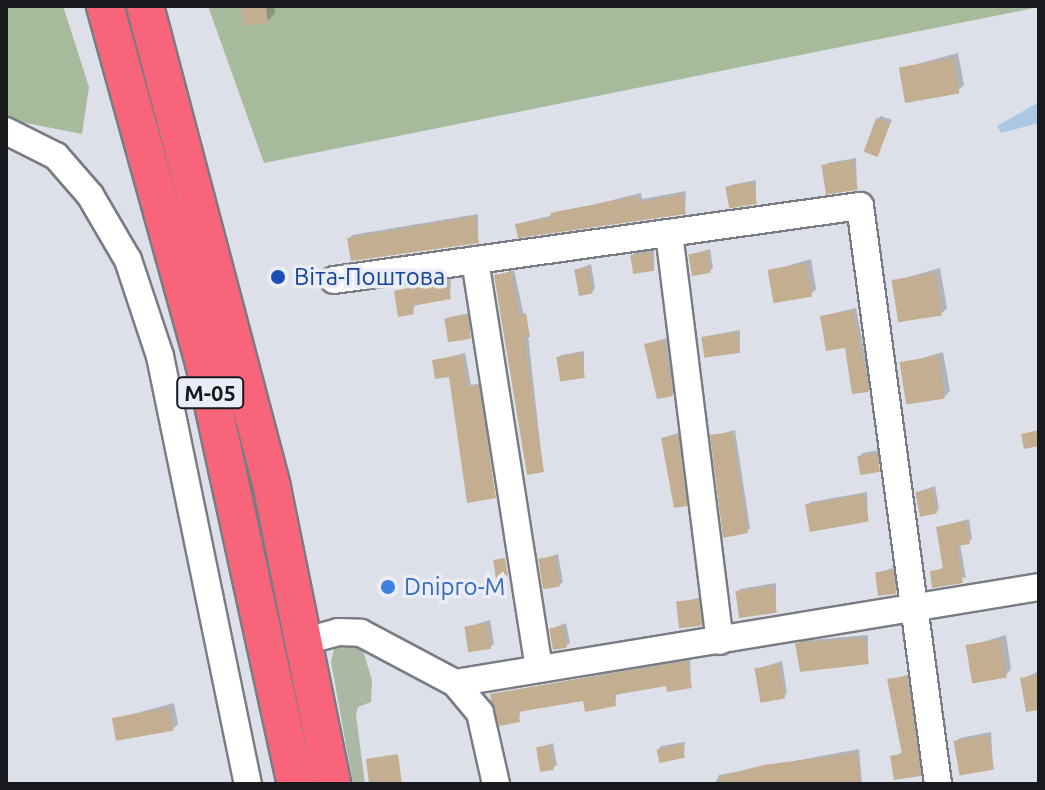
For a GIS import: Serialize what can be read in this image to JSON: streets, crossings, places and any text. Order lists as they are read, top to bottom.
{
  "streets": {
    "highway": ["М-05"]
  },
  "places": ["Віта-Поштова", "Dnipro-M"]
}
